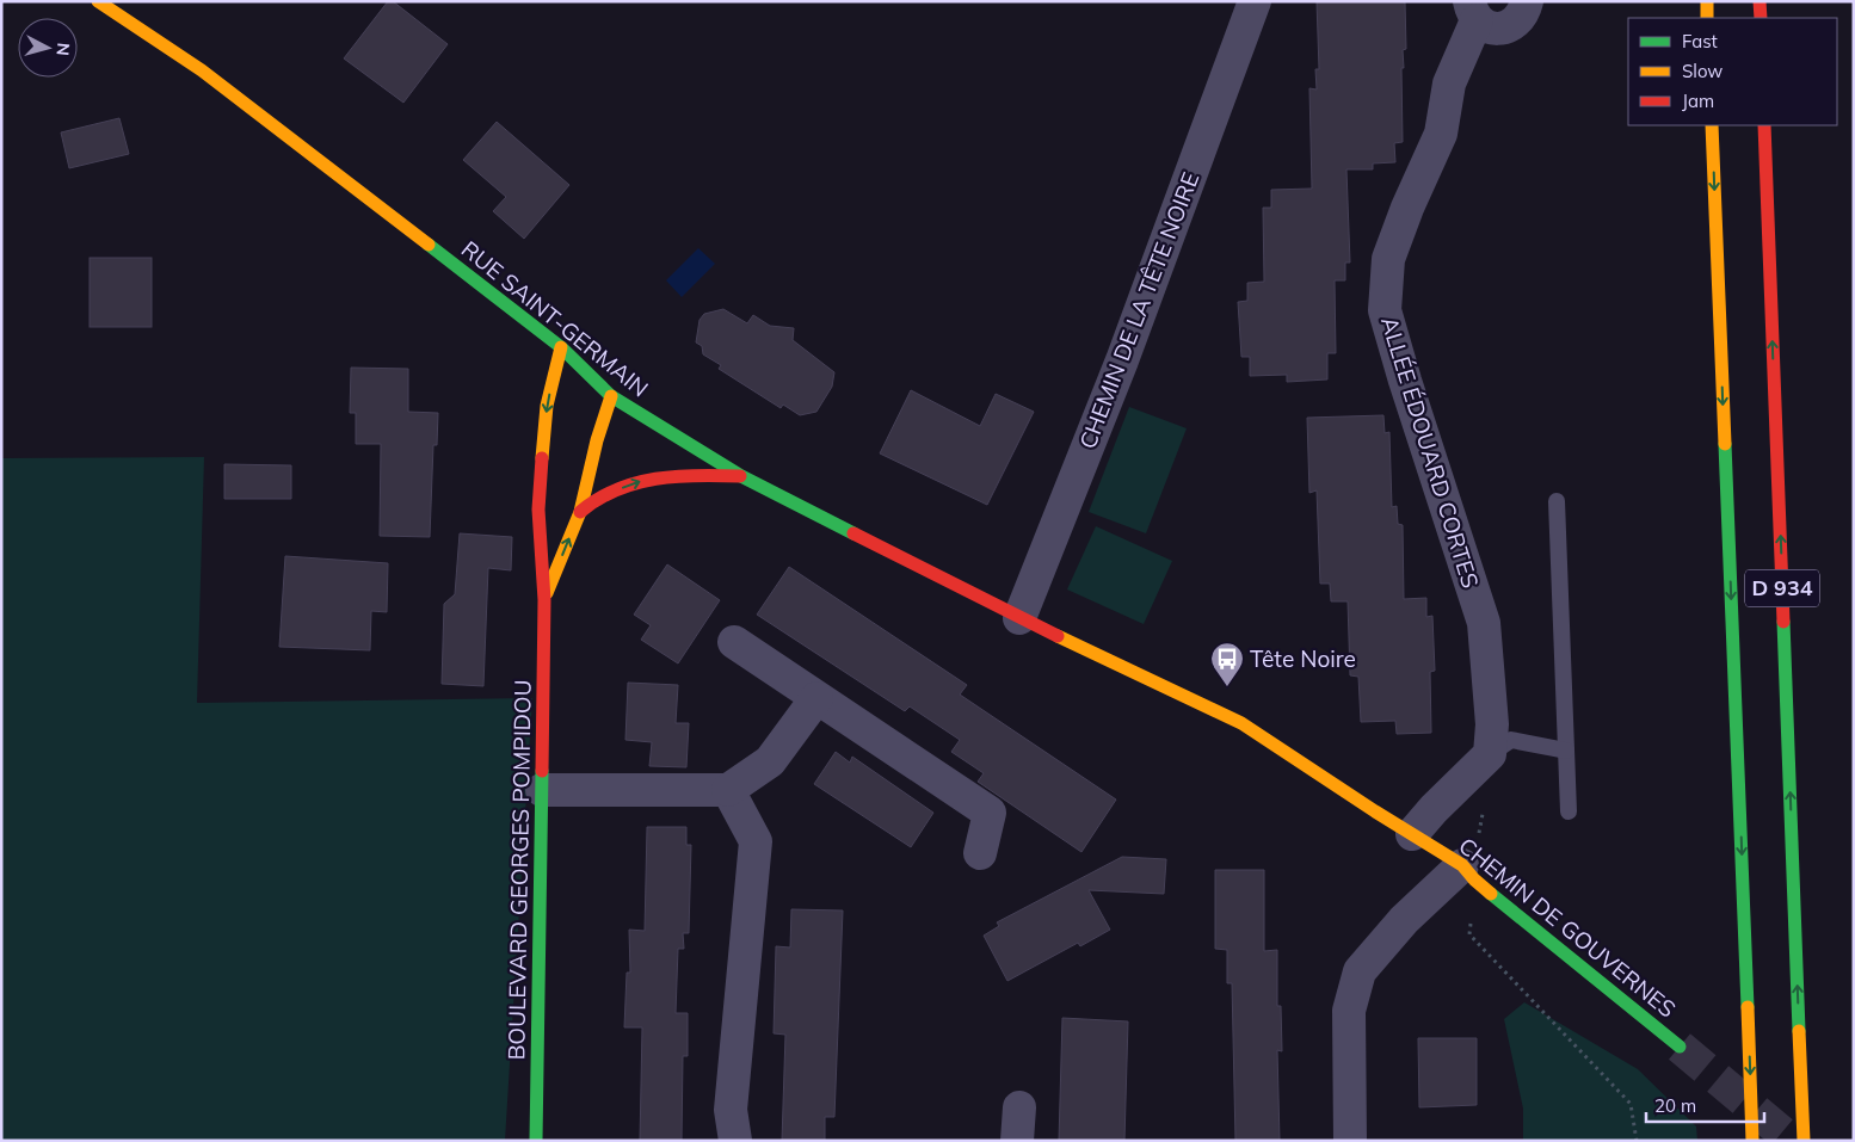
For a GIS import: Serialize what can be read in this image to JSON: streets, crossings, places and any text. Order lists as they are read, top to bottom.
{
  "streets": {
    "main road": [
      "RUE SAINT-GERMAIN",
      "D 934",
      "BOULEVARD GEORGES POMPIDOU",
      "CHEMIN DE GOUVERNES"
    ],
    "street": ["CHEMIN DE LA TÊTE NOIRE", "ALLÉE ÉDOUARD CORTES"]
  },
  "crossings": [
    ["CHEMIN DE LA TÊTE NOIRE", "RUE SAINT-GERMAIN"],
    ["CHEMIN DE LA TÊTE NOIRE", "CHEMIN DE GOUVERNES"],
    ["RUE SAINT-GERMAIN", "BOULEVARD GEORGES POMPIDOU"],
    ["RUE SAINT-GERMAIN", "CHEMIN DE GOUVERNES"]
  ],
  "places": {
    "bus stop": ["Tête Noire"]
  },
  "legend": ["Fast", "Slow", "Jam"],
  "scale_bar": "20 m",
  "north": "right"
}
